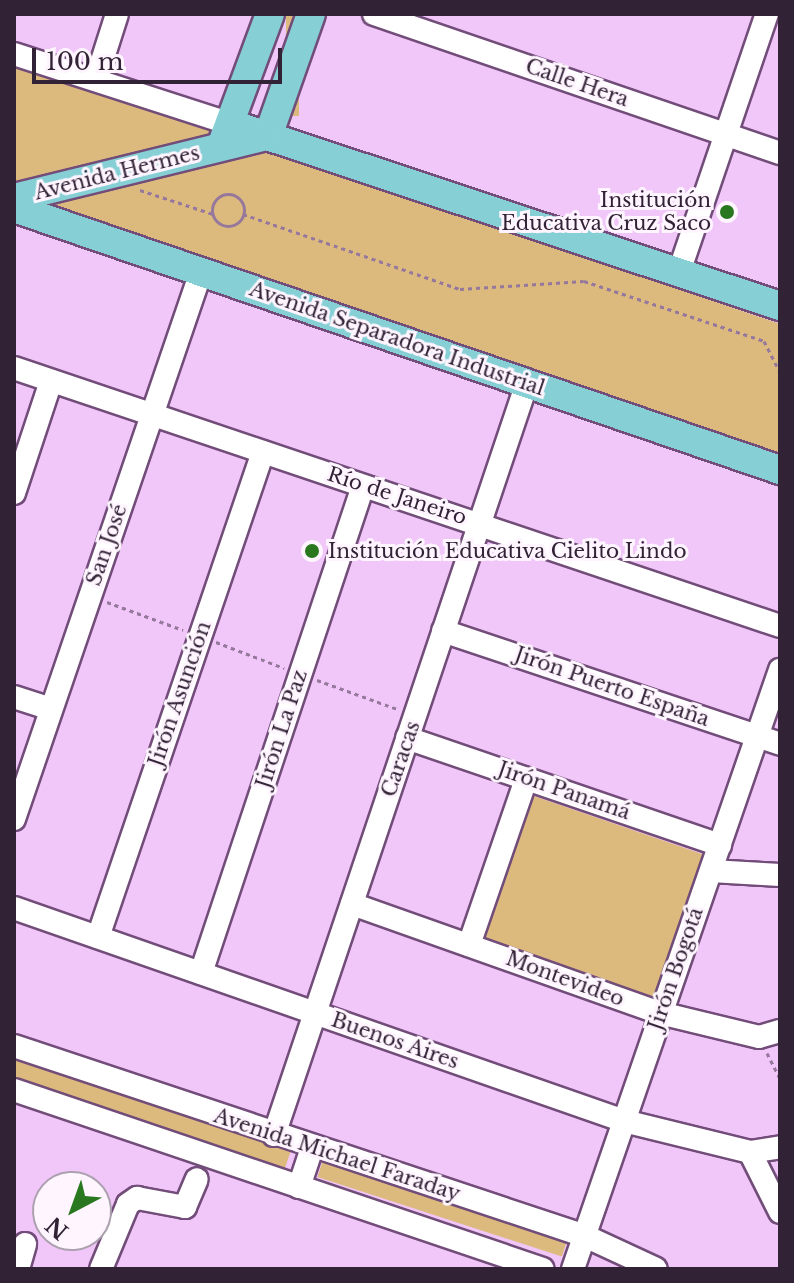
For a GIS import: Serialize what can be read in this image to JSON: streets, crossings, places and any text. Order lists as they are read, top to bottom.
{
  "streets": {
    "main road": ["Avenida Hermes", "Avenida Separadora Industrial"],
    "street": [
      "Calle Hera",
      "Río de Janeiro",
      "San José",
      "Jirón Puerto España",
      "Jirón Asunción",
      "Jirón La Paz",
      "Caracas",
      "Jirón Panamá",
      "Jirón Bogotá",
      "Montevideo",
      "Buenos Aires",
      "Avenida Michael Faraday"
    ]
  },
  "crossings": [
    ["Avenida Separadora Industrial", "San José"],
    ["Avenida Separadora Industrial", "Caracas"],
    ["Río de Janeiro", "San José"],
    ["Río de Janeiro", "Jirón Asunción"],
    ["Río de Janeiro", "Jirón La Paz"],
    ["Río de Janeiro", "Caracas"],
    ["Jirón Puerto España", "Caracas"],
    ["Jirón Puerto España", "Jirón Bogotá"],
    ["Jirón Asunción", "Buenos Aires"],
    ["Jirón La Paz", "Buenos Aires"],
    ["Caracas", "Jirón Panamá"],
    ["Caracas", "Montevideo"],
    ["Caracas", "Buenos Aires"],
    ["Caracas", "Avenida Michael Faraday"],
    ["Jirón Panamá", "Jirón Bogotá"],
    ["Jirón Bogotá", "Montevideo"],
    ["Jirón Bogotá", "Buenos Aires"],
    ["Jirón Bogotá", "Avenida Michael Faraday"]
  ],
  "places": ["Institución Educativa Cruz Saco", "Institución Educativa Cielito Lindo"],
  "scale_bar": "100 m",
  "north": "bottom left"
}
